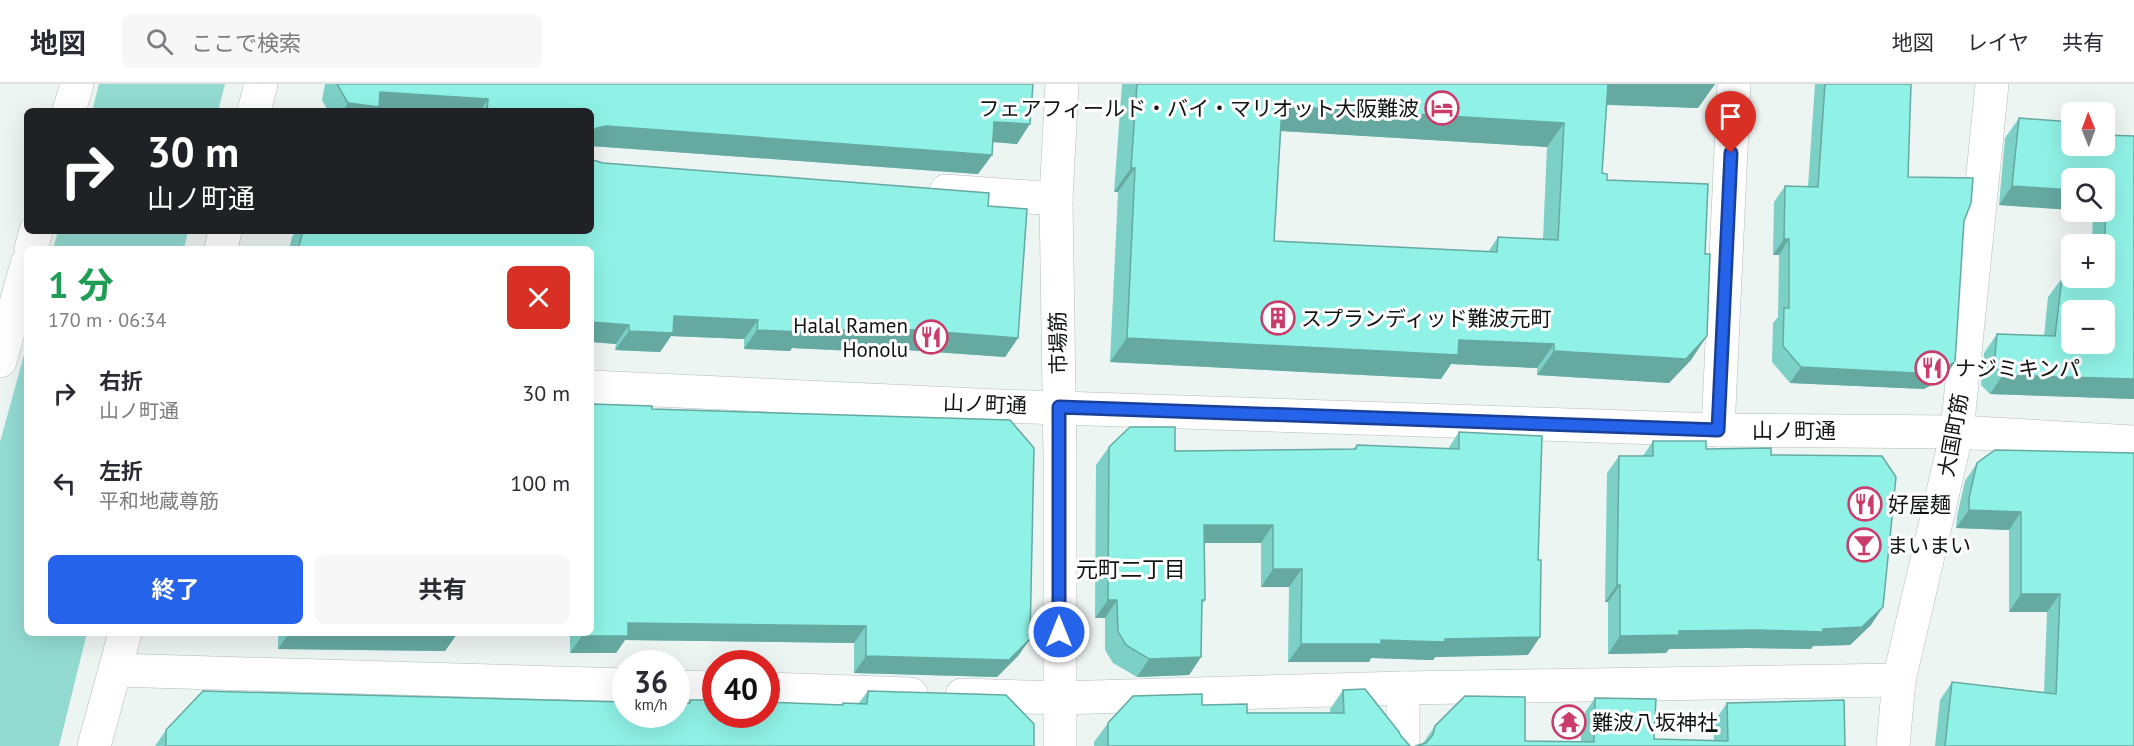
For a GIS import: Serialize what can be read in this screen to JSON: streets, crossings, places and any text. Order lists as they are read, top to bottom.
{
  "streets": {
    "street": ["市場筋", "山ノ町通", "大国町筋"]
  },
  "crossings": [
    ["市場筋", "山ノ町通"],
    ["山ノ町通", "大国町筋"]
  ],
  "districts": ["元町二丁目"],
  "places": {
    "hotel": ["フェアフィールド・バイ・マリオット大阪難波"],
    "building": ["スプランディッド難波元町"],
    "restaurant": ["Halal Ramen Honolu", "ナジミキンパ", "好屋麺"],
    "bar": ["まいまい"],
    "temple": ["難波八坂神社"]
  },
  "north": "top",
  "page": {
    "header": "地図",
    "search": "ここで検索",
    "nav": ["地図", "レイヤ", "共有"],
    "map_buttons": ["+", "−"],
    "turn": ["30 m", "山ノ町通"],
    "heading": ["1 分", "170 m · 06:34"],
    "list": [
      {
        "name": "右折",
        "note": "山ノ町通",
        "value": "30 m"
      },
      {
        "name": "左折",
        "note": "平和地蔵尊筋",
        "value": "100 m"
      }
    ],
    "buttons": ["終了", "共有"],
    "speed": "36 km/h",
    "limit": "40"
  }
}
